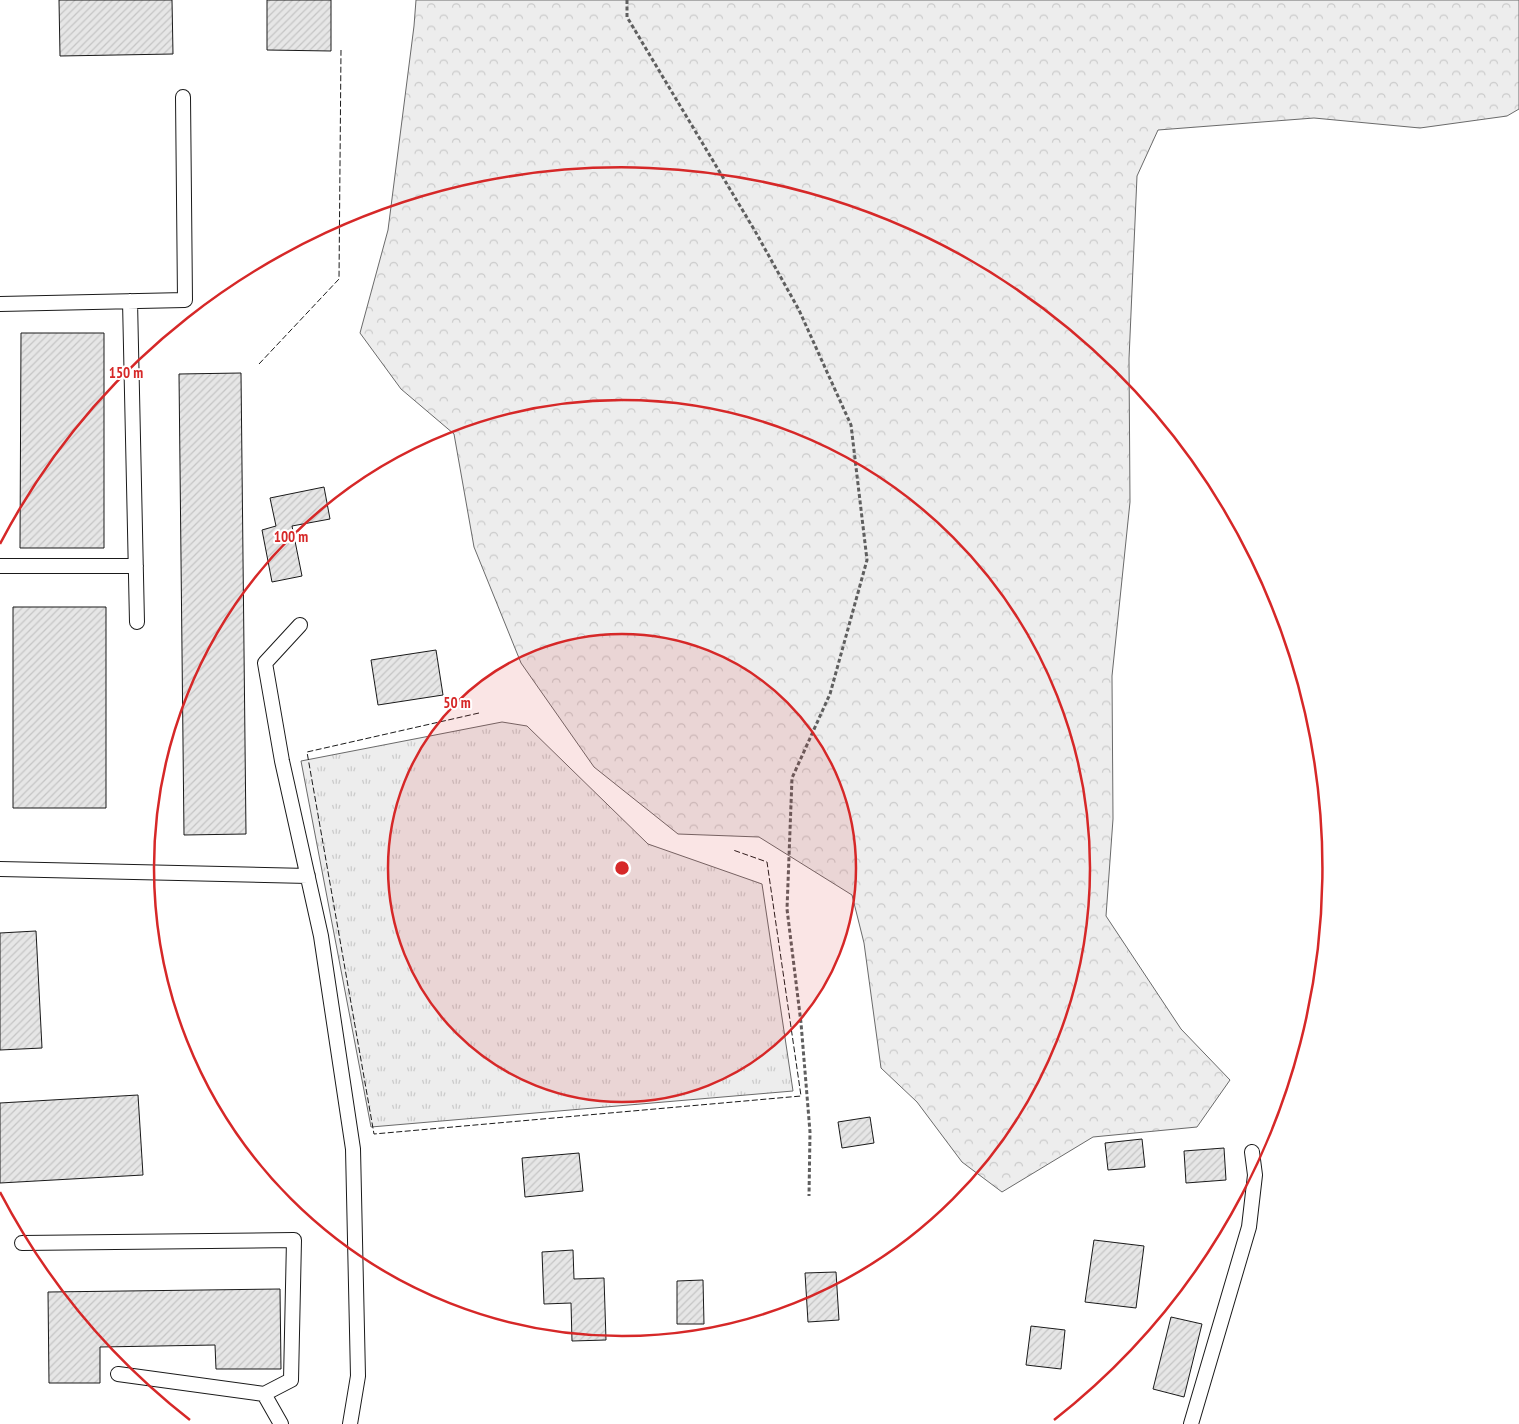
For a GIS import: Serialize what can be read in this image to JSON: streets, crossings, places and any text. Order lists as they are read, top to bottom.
{
  "rings": ["150 m", "100 m", "50 m"]
}
